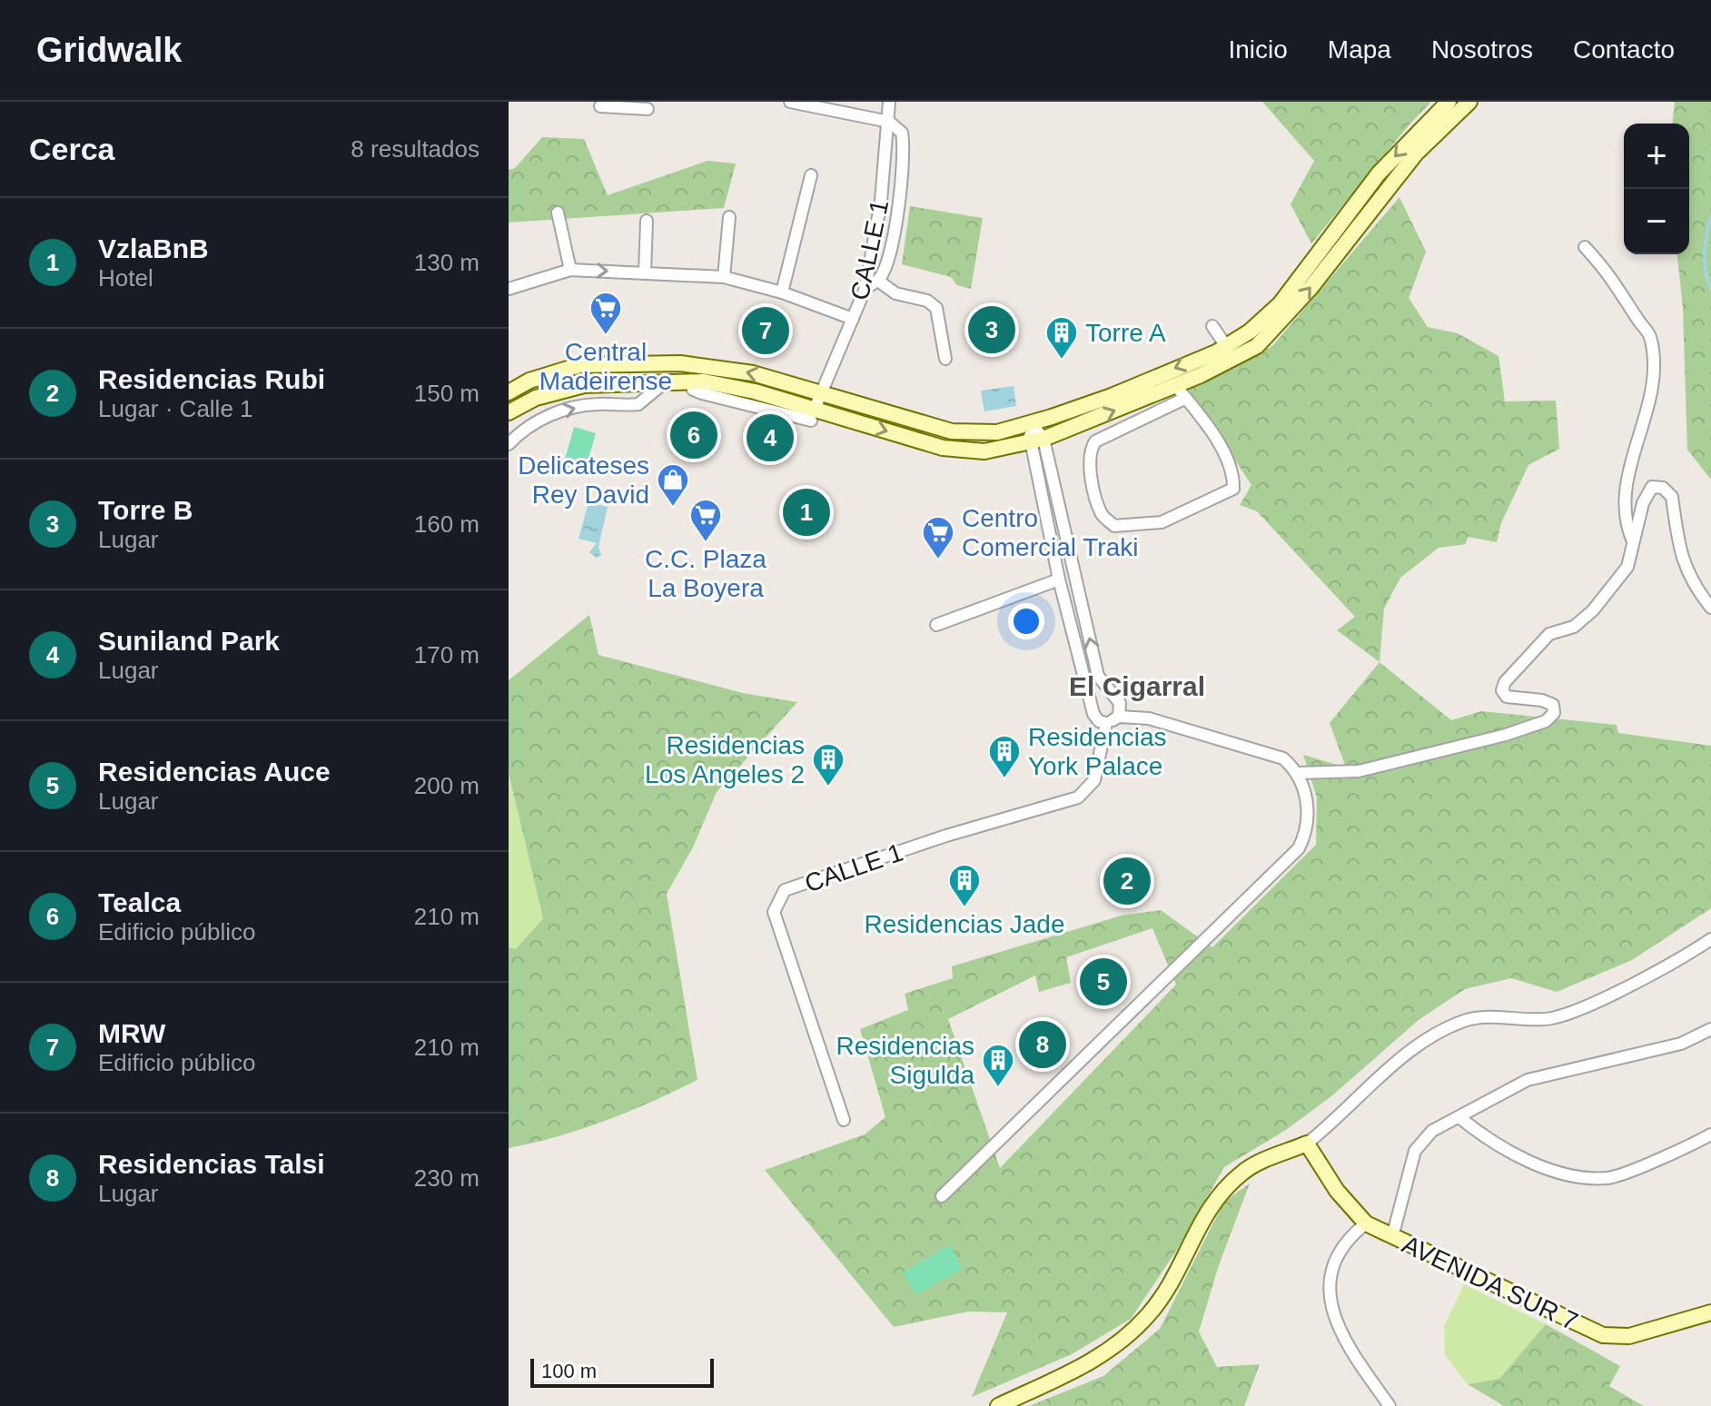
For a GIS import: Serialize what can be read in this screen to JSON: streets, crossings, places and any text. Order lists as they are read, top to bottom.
{
  "streets": {
    "main road": ["AVENIDA SUR 7"],
    "street": ["CALLE 1"]
  },
  "districts": ["El Cigarral"],
  "places": {
    "supermarket": ["Central Madeirense", "C.C. Plaza La Boyera", "Centro Comercial Traki"],
    "building": [
      "Torre A",
      "Residencias York Palace",
      "Residencias Los Angeles 2",
      "Residencias Jade",
      "Residencias Sigulda"
    ],
    "shop": ["Delicateses Rey David"]
  },
  "scale_bar": "100 m",
  "page": {
    "header": "Gridwalk",
    "nav": [
      "Inicio",
      "Mapa",
      "Nosotros",
      "Contacto"
    ],
    "heading": ["Cerca", "8 resultados"],
    "map_buttons": ["+", "−"],
    "list": [
      {
        "mark": "1",
        "name": "VzlaBnB",
        "note": "Hotel",
        "value": "130 m"
      },
      {
        "mark": "2",
        "name": "Residencias Rubi",
        "note": "Lugar · Calle 1",
        "value": "150 m"
      },
      {
        "mark": "3",
        "name": "Torre B",
        "note": "Lugar",
        "value": "160 m"
      },
      {
        "mark": "4",
        "name": "Suniland Park",
        "note": "Lugar",
        "value": "170 m"
      },
      {
        "mark": "5",
        "name": "Residencias Auce",
        "note": "Lugar",
        "value": "200 m"
      },
      {
        "mark": "6",
        "name": "Tealca",
        "note": "Edificio público",
        "value": "210 m"
      },
      {
        "mark": "7",
        "name": "MRW",
        "note": "Edificio público",
        "value": "210 m"
      },
      {
        "mark": "8",
        "name": "Residencias Talsi",
        "note": "Lugar",
        "value": "230 m"
      }
    ],
    "pins": [
      "3",
      "7",
      "6",
      "4",
      "1",
      "2",
      "5",
      "8"
    ],
    "scale": "100 m"
  }
}
